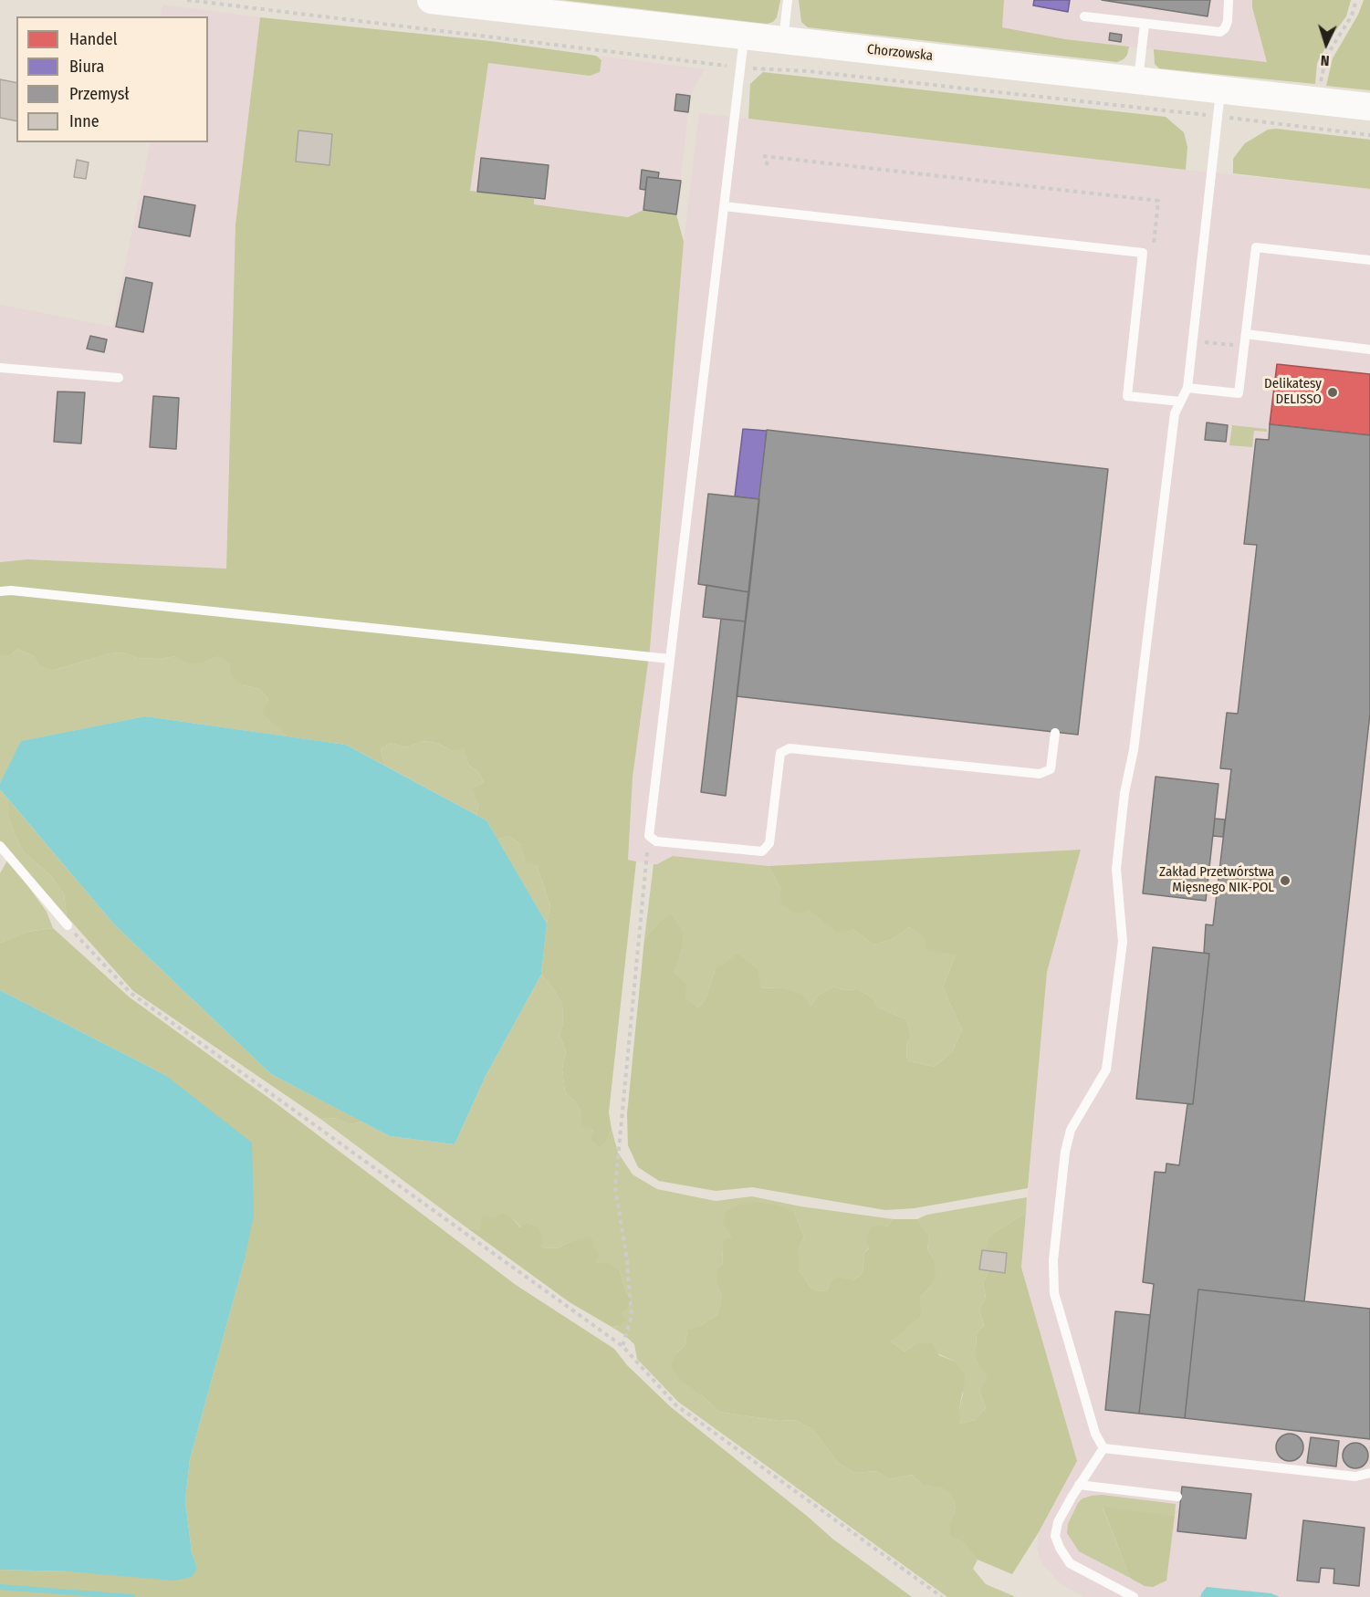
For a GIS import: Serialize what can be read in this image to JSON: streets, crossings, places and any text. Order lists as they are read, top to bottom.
{
  "streets": {
    "street": ["Chorzowska"]
  },
  "places": ["Delikatesy DELISSO", "Zakład Przetwórstwa Mięsnego NIK-POL"],
  "legend": [
    "Handel",
    "Biura",
    "Przemysł",
    "Inne"
  ],
  "north": "bottom"
}
